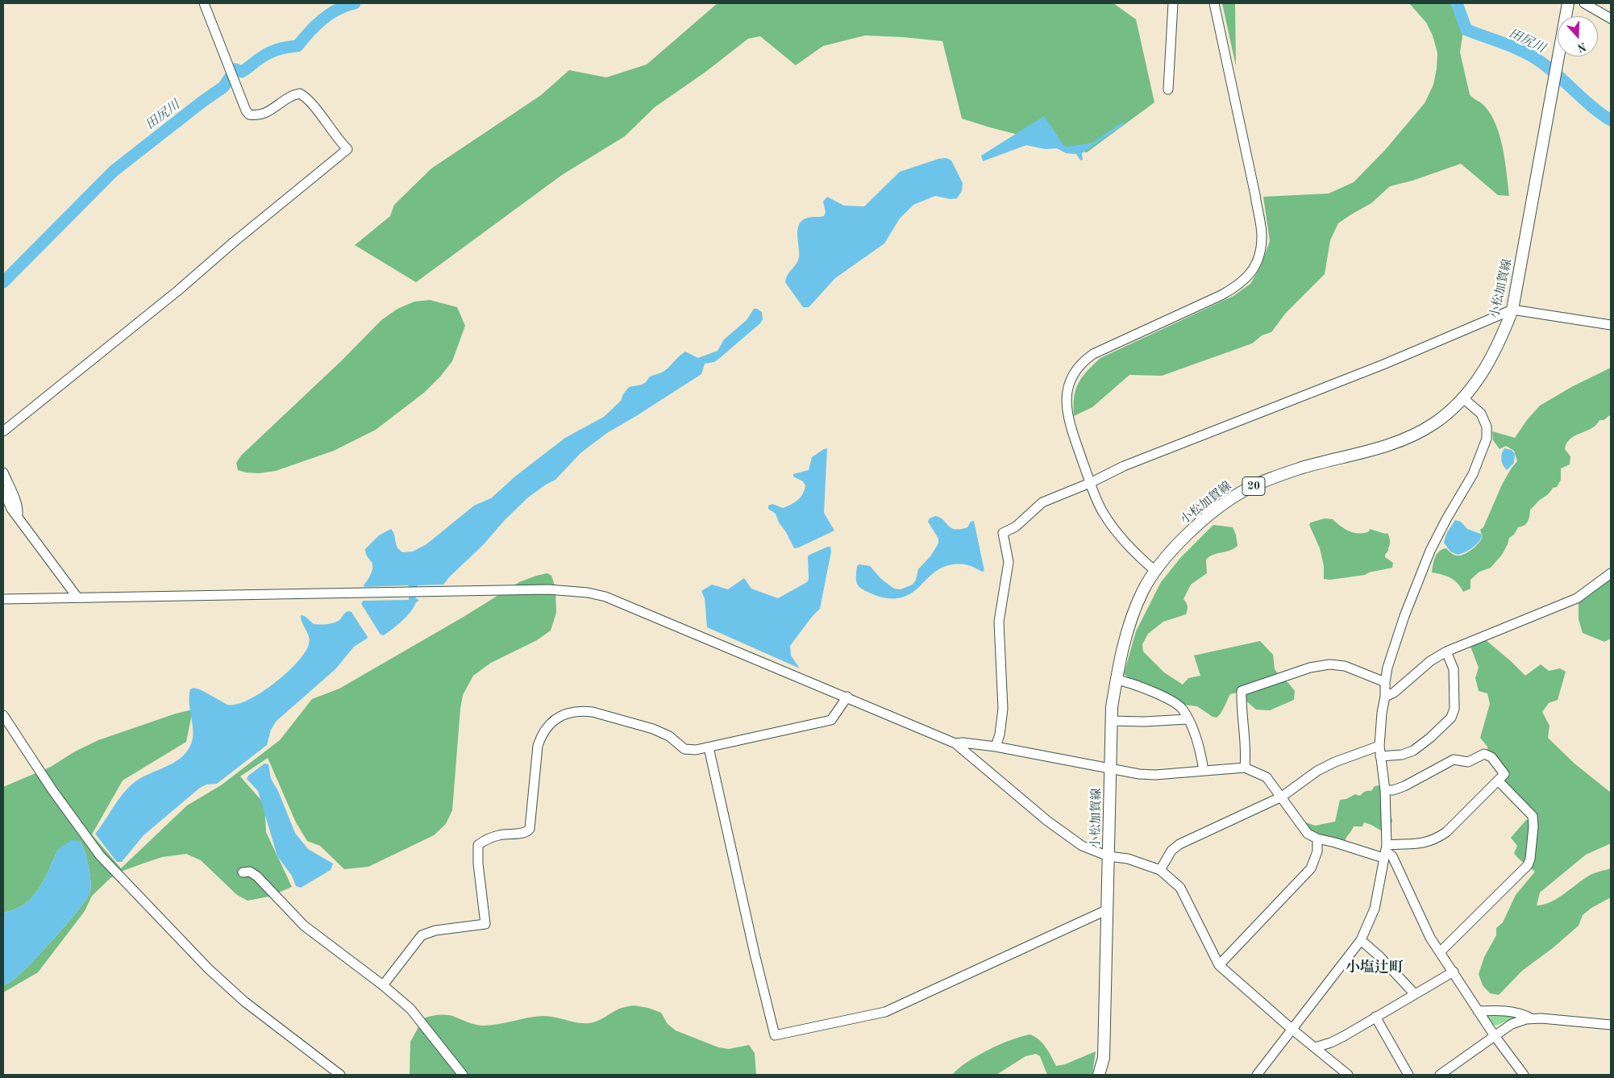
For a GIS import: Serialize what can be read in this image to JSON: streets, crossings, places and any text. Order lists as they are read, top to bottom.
{
  "streets": {
    "main road": ["小松加賀線", "20"]
  },
  "districts": ["小塩辻町"],
  "water": ["田尻川"],
  "north": "bottom"
}
